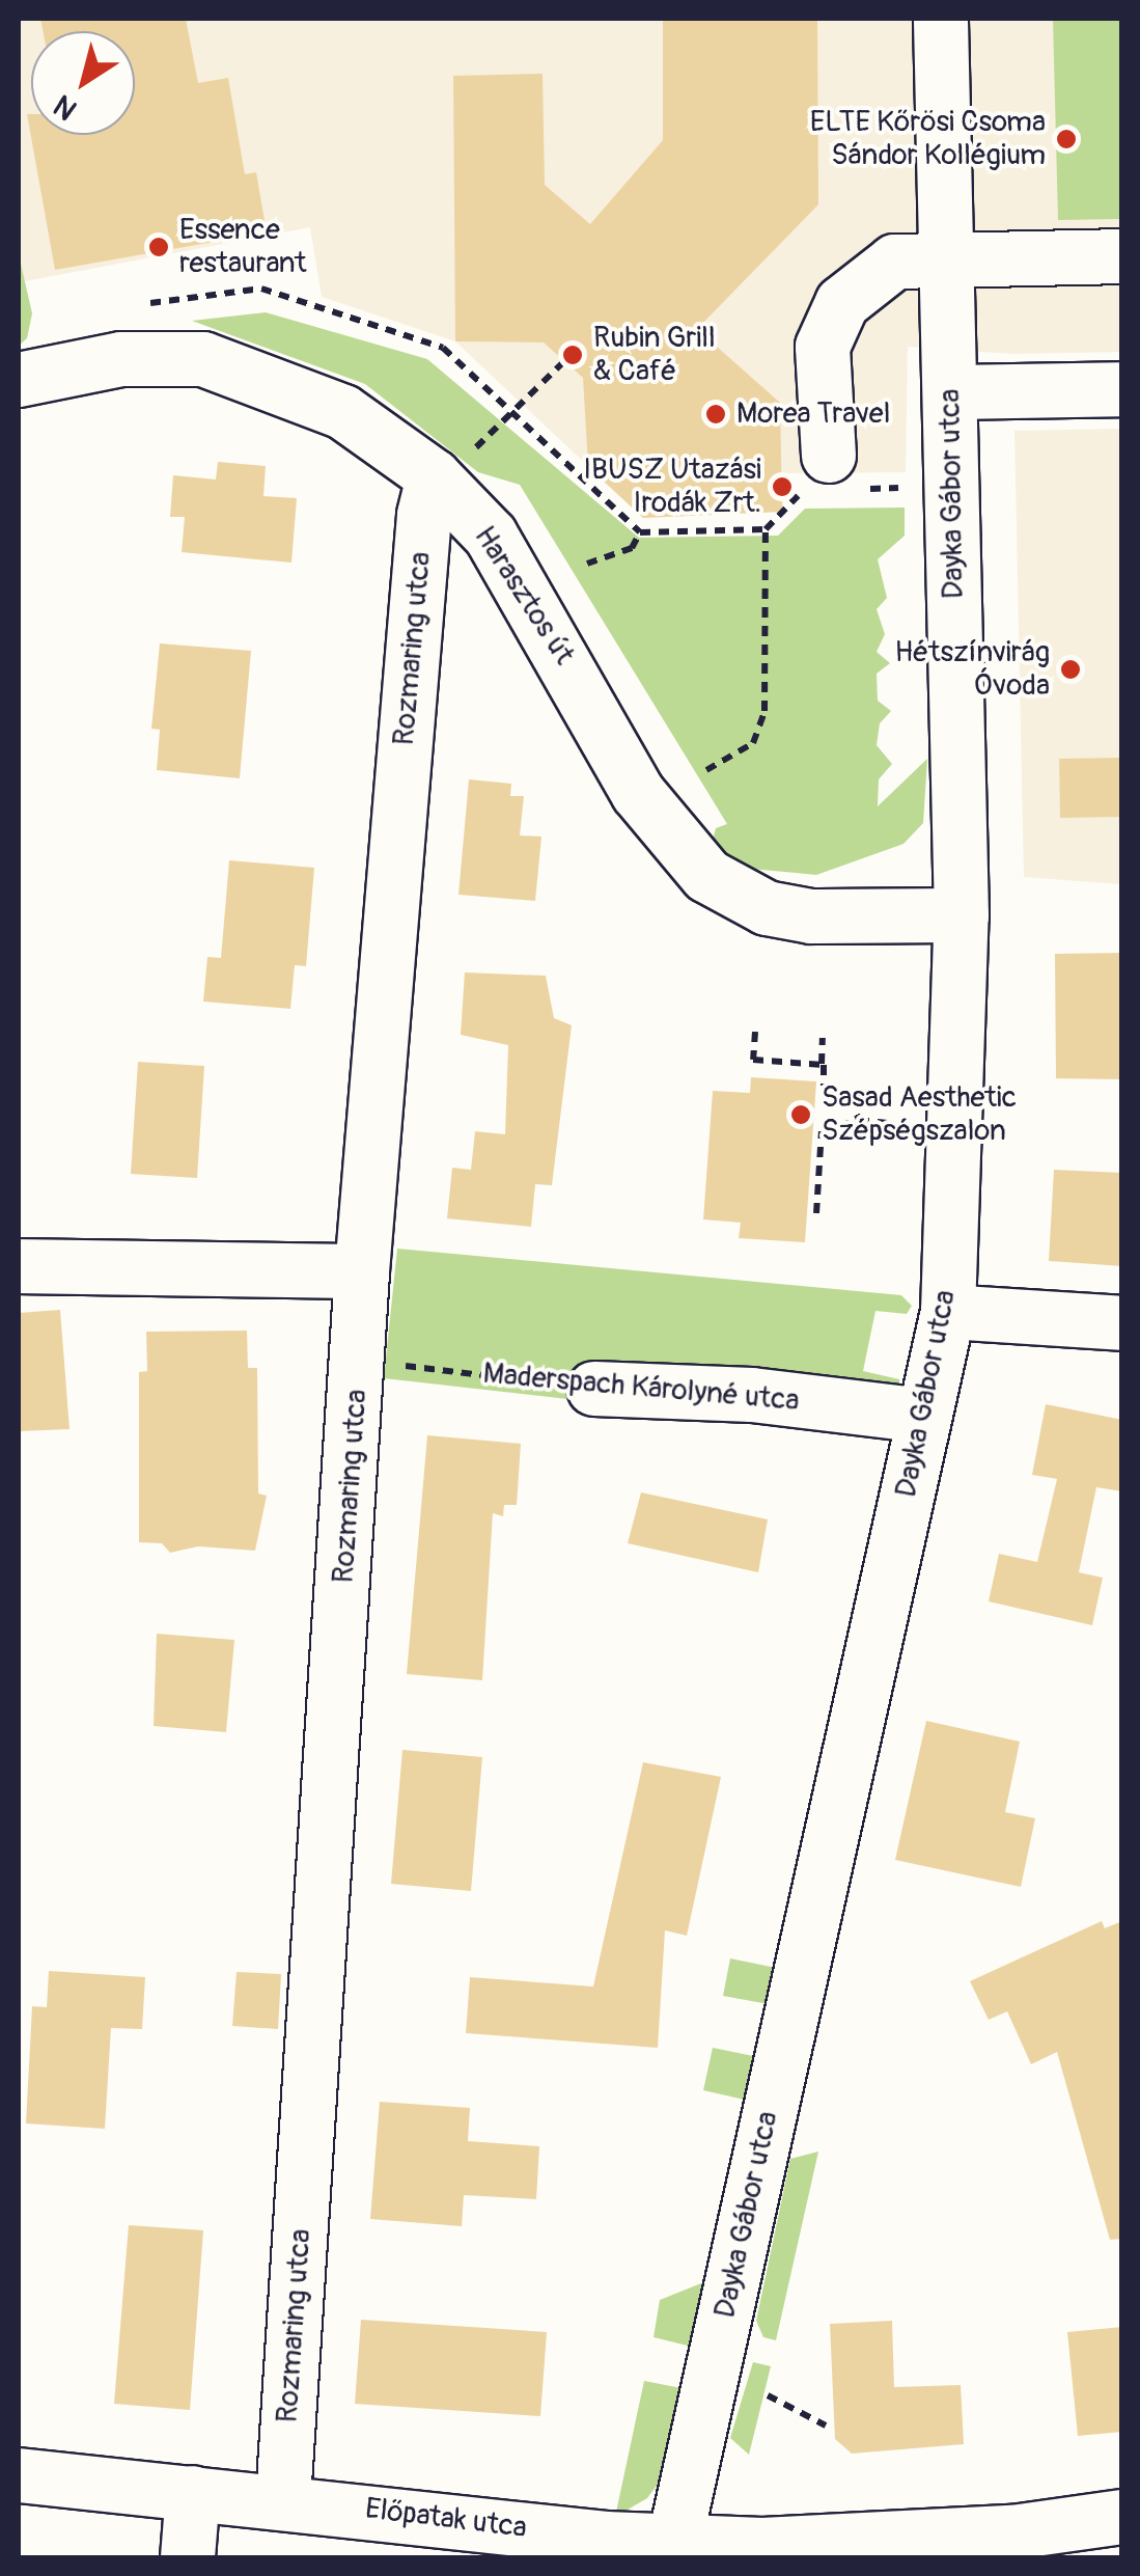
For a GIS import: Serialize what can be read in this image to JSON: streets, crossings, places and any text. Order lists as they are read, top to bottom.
{
  "streets": {
    "street": [
      "Dayka Gábor utca",
      "Harasztos út",
      "Rozmaring utca",
      "Maderspach Károlyné utca",
      "Előpatak utca"
    ]
  },
  "crossings": [
    ["Dayka Gábor utca", "Harasztos út"],
    ["Dayka Gábor utca", "Maderspach Károlyné utca"],
    ["Dayka Gábor utca", "Előpatak utca"],
    ["Harasztos út", "Rozmaring utca"],
    ["Rozmaring utca", "Maderspach Károlyné utca"],
    ["Rozmaring utca", "Előpatak utca"]
  ],
  "places": [
    "ELTE Kőrösi Csoma Sándor Kollégium",
    "Essence restaurant",
    "Rubin Grill & Café",
    "Morea Travel",
    "IBUSZ Utazási Irodák Zrt.",
    "Hétszínvirág Óvoda",
    "Sasad Aesthetic Szépségszalon"
  ],
  "north": "bottom left"
}
